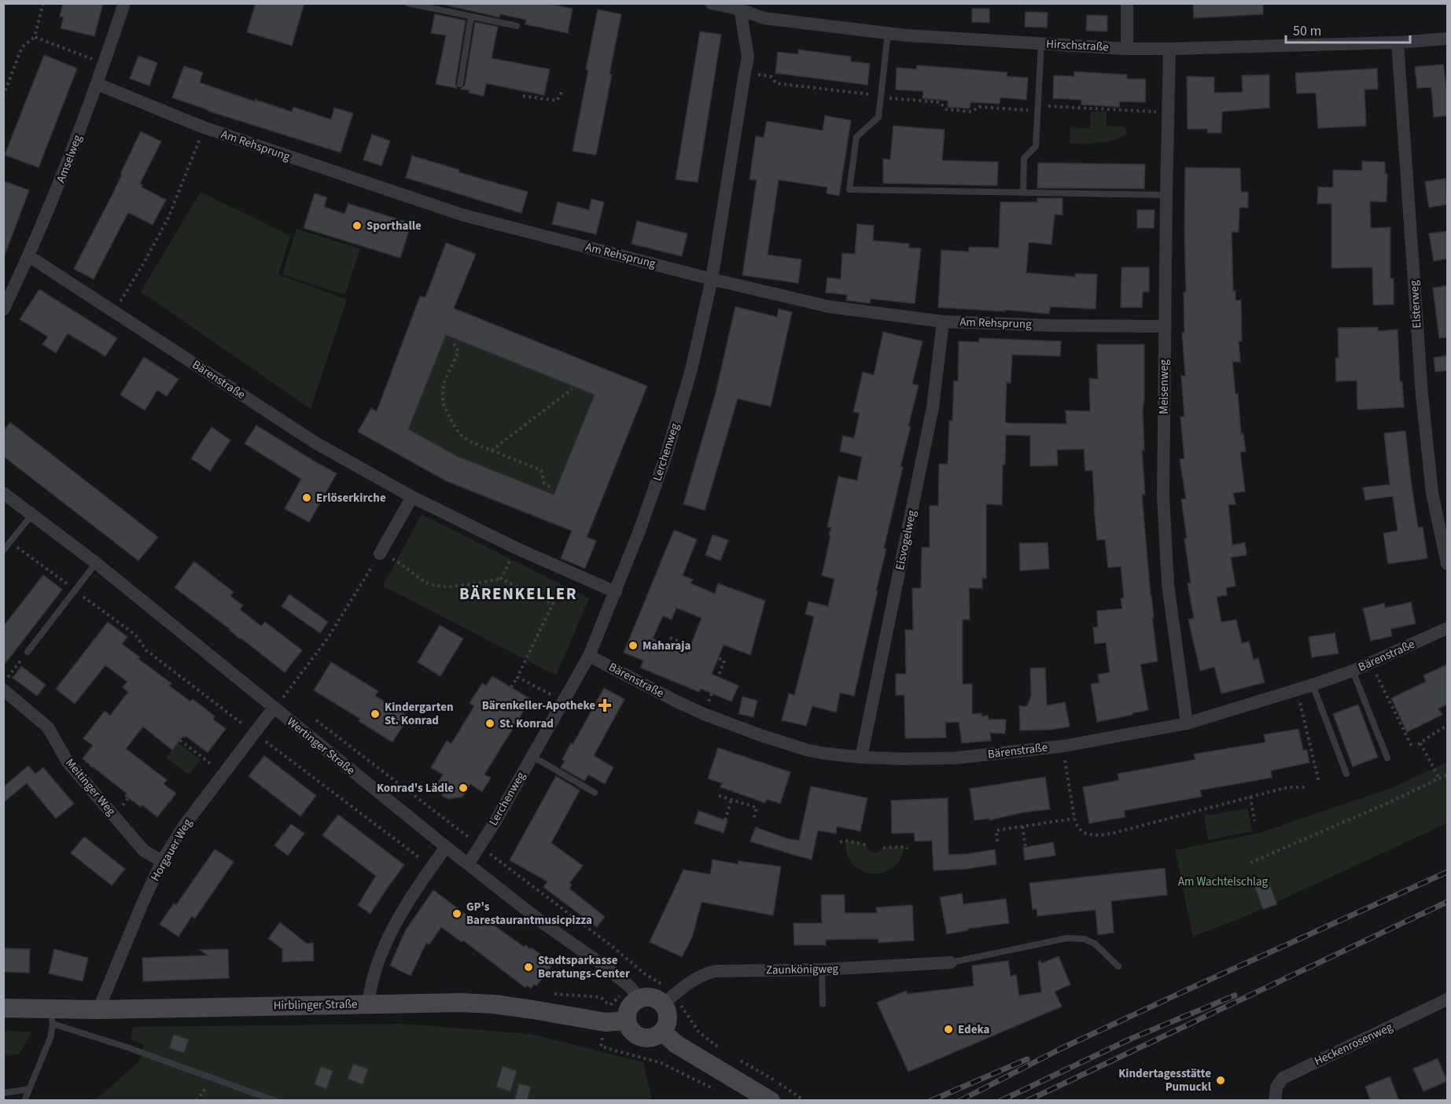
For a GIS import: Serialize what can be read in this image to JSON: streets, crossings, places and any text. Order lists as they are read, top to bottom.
{
  "streets": {
    "street": [
      "Hirschstraße",
      "Am Rehsprung",
      "Amselweg",
      "Elsterweg",
      "Bärenstraße",
      "Meisenweg",
      "Lerchenweg",
      "Eisvogelweg",
      "Wertinger Straße",
      "Meitinger Weg",
      "Horgauer Weg",
      "Zaunkönigweg",
      "Hirblinger Straße",
      "Heckenrosenweg"
    ]
  },
  "crossings": [
    ["Hirschstraße", "Elsterweg"],
    ["Hirschstraße", "Meisenweg"],
    ["Hirschstraße", "Lerchenweg"],
    ["Am Rehsprung", "Amselweg"],
    ["Am Rehsprung", "Meisenweg"],
    ["Am Rehsprung", "Lerchenweg"],
    ["Am Rehsprung", "Eisvogelweg"],
    ["Amselweg", "Bärenstraße"],
    ["Bärenstraße", "Meisenweg"],
    ["Bärenstraße", "Lerchenweg"],
    ["Bärenstraße", "Eisvogelweg"],
    ["Lerchenweg", "Wertinger Straße"],
    ["Wertinger Straße", "Horgauer Weg"],
    ["Wertinger Straße", "Zaunkönigweg"],
    ["Wertinger Straße", "Hirblinger Straße"],
    ["Meitinger Weg", "Horgauer Weg"],
    ["Horgauer Weg", "Hirblinger Straße"],
    ["Zaunkönigweg", "Hirblinger Straße"]
  ],
  "districts": ["BÄRENKELLER"],
  "parks": ["Am Wachtelschlag"],
  "places": {
    "other": [
      "Sporthalle",
      "Erlöserkirche",
      "Maharaja",
      "Kindergarten St. Konrad",
      "St. Konrad",
      "Konrad's Lädle",
      "GP's Barestaurantmusicpizza",
      "Stadtsparkasse Beratungs-Center",
      "Edeka",
      "Kindertagesstätte Pumuckl"
    ],
    "health": ["Bärenkeller-Apotheke"]
  },
  "scale_bar": "50 m"
}
